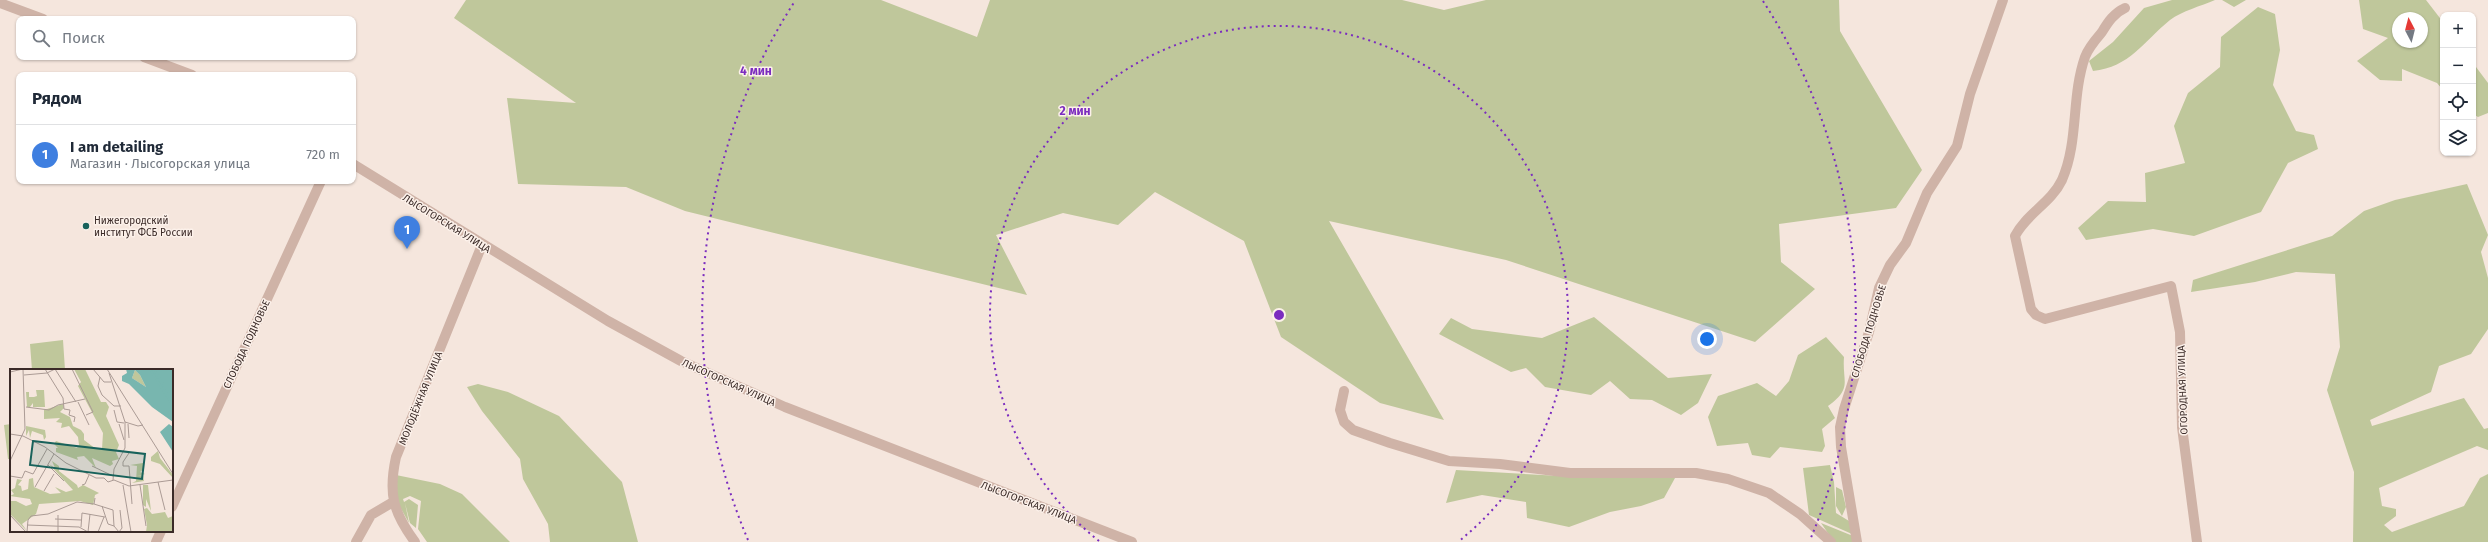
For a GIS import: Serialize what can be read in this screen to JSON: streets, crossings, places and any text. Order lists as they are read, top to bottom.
{
  "streets": {
    "street": [
      "ЛЫСОГОРСКАЯ УЛИЦА",
      "СЛОБОДА ПОДНОВЬЕ",
      "ОГОРОДНАЯ УЛИЦА",
      "МОЛОДЁЖНАЯ УЛИЦА"
    ]
  },
  "crossings": [
    ["ЛЫСОГОРСКАЯ УЛИЦА", "МОЛОДЁЖНАЯ УЛИЦА"]
  ],
  "places": ["Нижегородский институт ФСБ России"],
  "north": "top",
  "page": {
    "map_buttons": ["+", "−"],
    "search": "Поиск",
    "heading": "Рядом",
    "list": [
      {
        "mark": "1",
        "name": "I am detailing",
        "note": "Магазин · Лысогорская улица",
        "value": "720 m"
      }
    ],
    "pins": "1"
  },
  "rings": ["4 мин", "2 мин"]
}
